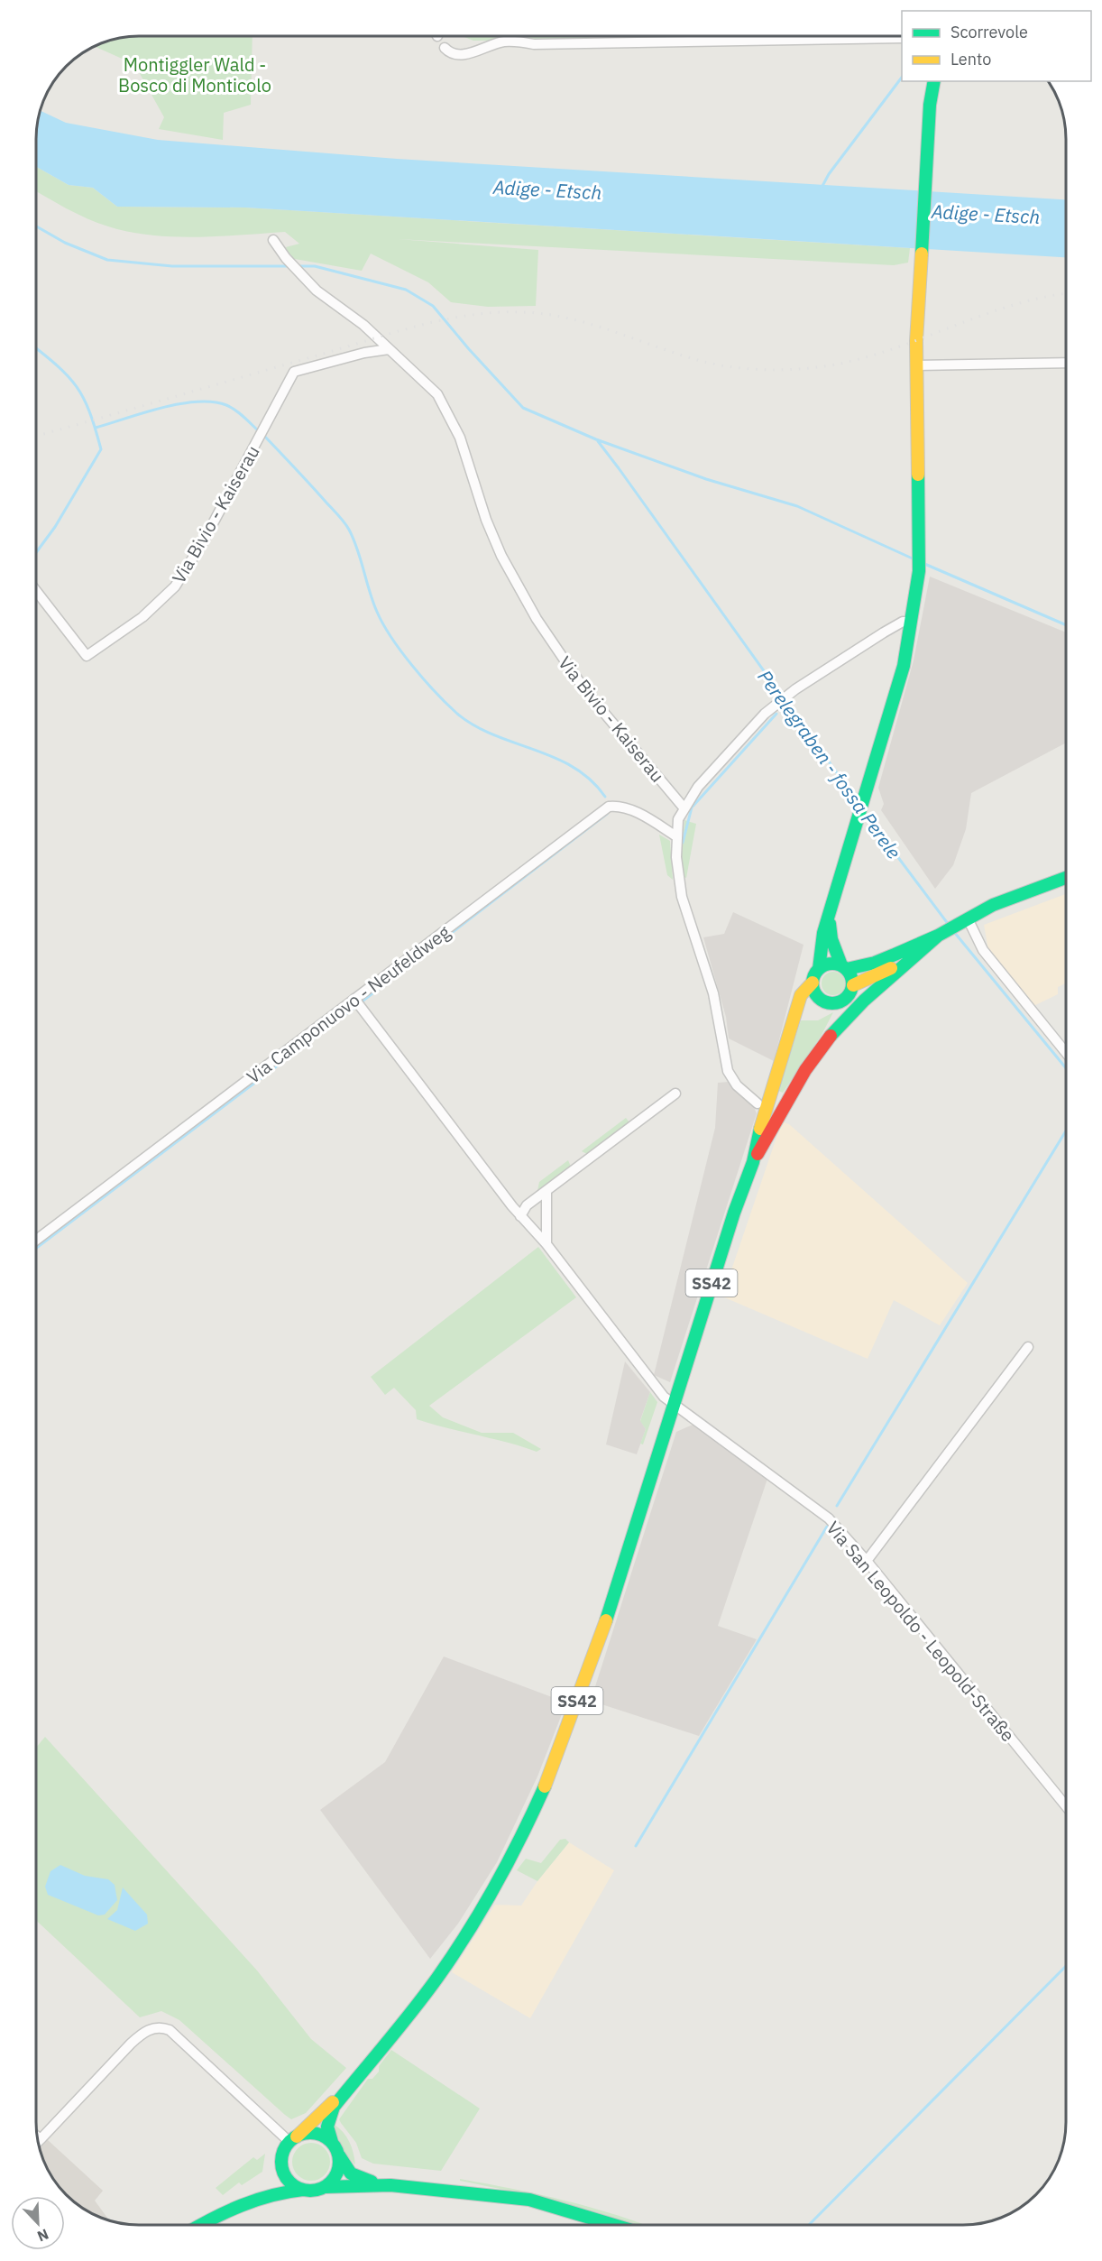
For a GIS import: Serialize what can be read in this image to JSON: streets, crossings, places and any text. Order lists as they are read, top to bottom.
{
  "streets": {
    "main road": ["SS42"],
    "street": ["Via Bivio - Kaiserau", "Via Camponuovo - Neufeldweg", "Via San Leopoldo - Leopold-Straße"]
  },
  "crossings": [
    ["Via Camponuovo - Neufeldweg", "Via San Leopoldo - Leopold-Straße"],
    ["SS42", "Via San Leopoldo - Leopold-Straße"]
  ],
  "water": ["Adige - Etsch", "Perelegraben - fossa Perele"],
  "parks": ["Montiggler Wald - Bosco di Monticolo"],
  "legend": ["Scorrevole", "Lento"],
  "north": "bottom right"
}
